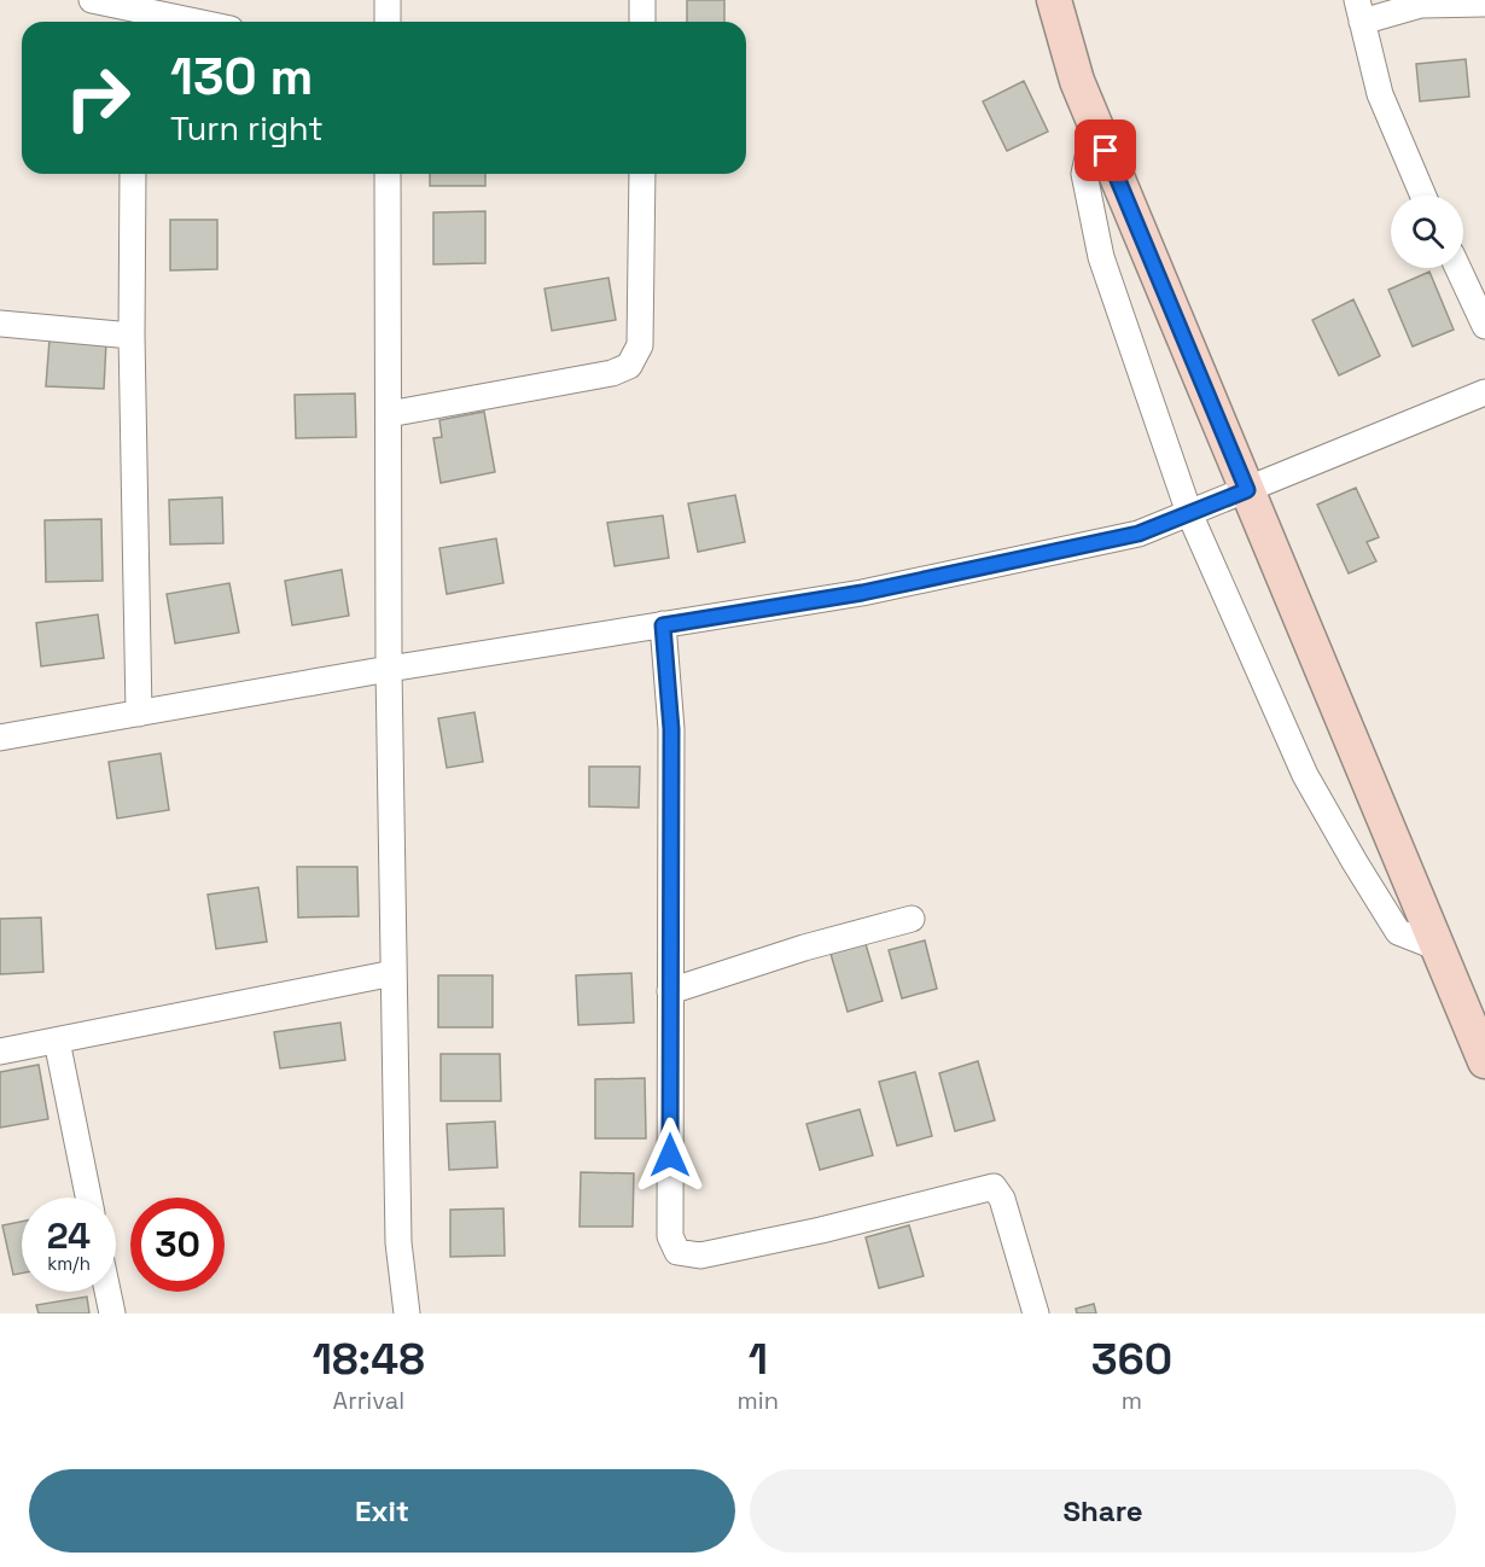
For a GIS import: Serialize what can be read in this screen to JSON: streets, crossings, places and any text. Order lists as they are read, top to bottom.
{
  "page": {
    "turn": ["130 m", "Turn right"],
    "speed": "24 km/h",
    "limit": "30",
    "eta": [
      "18:48",
      "Arrival",
      "1",
      "min",
      "360",
      "m"
    ],
    "buttons": ["Exit", "Share"]
  }
}
